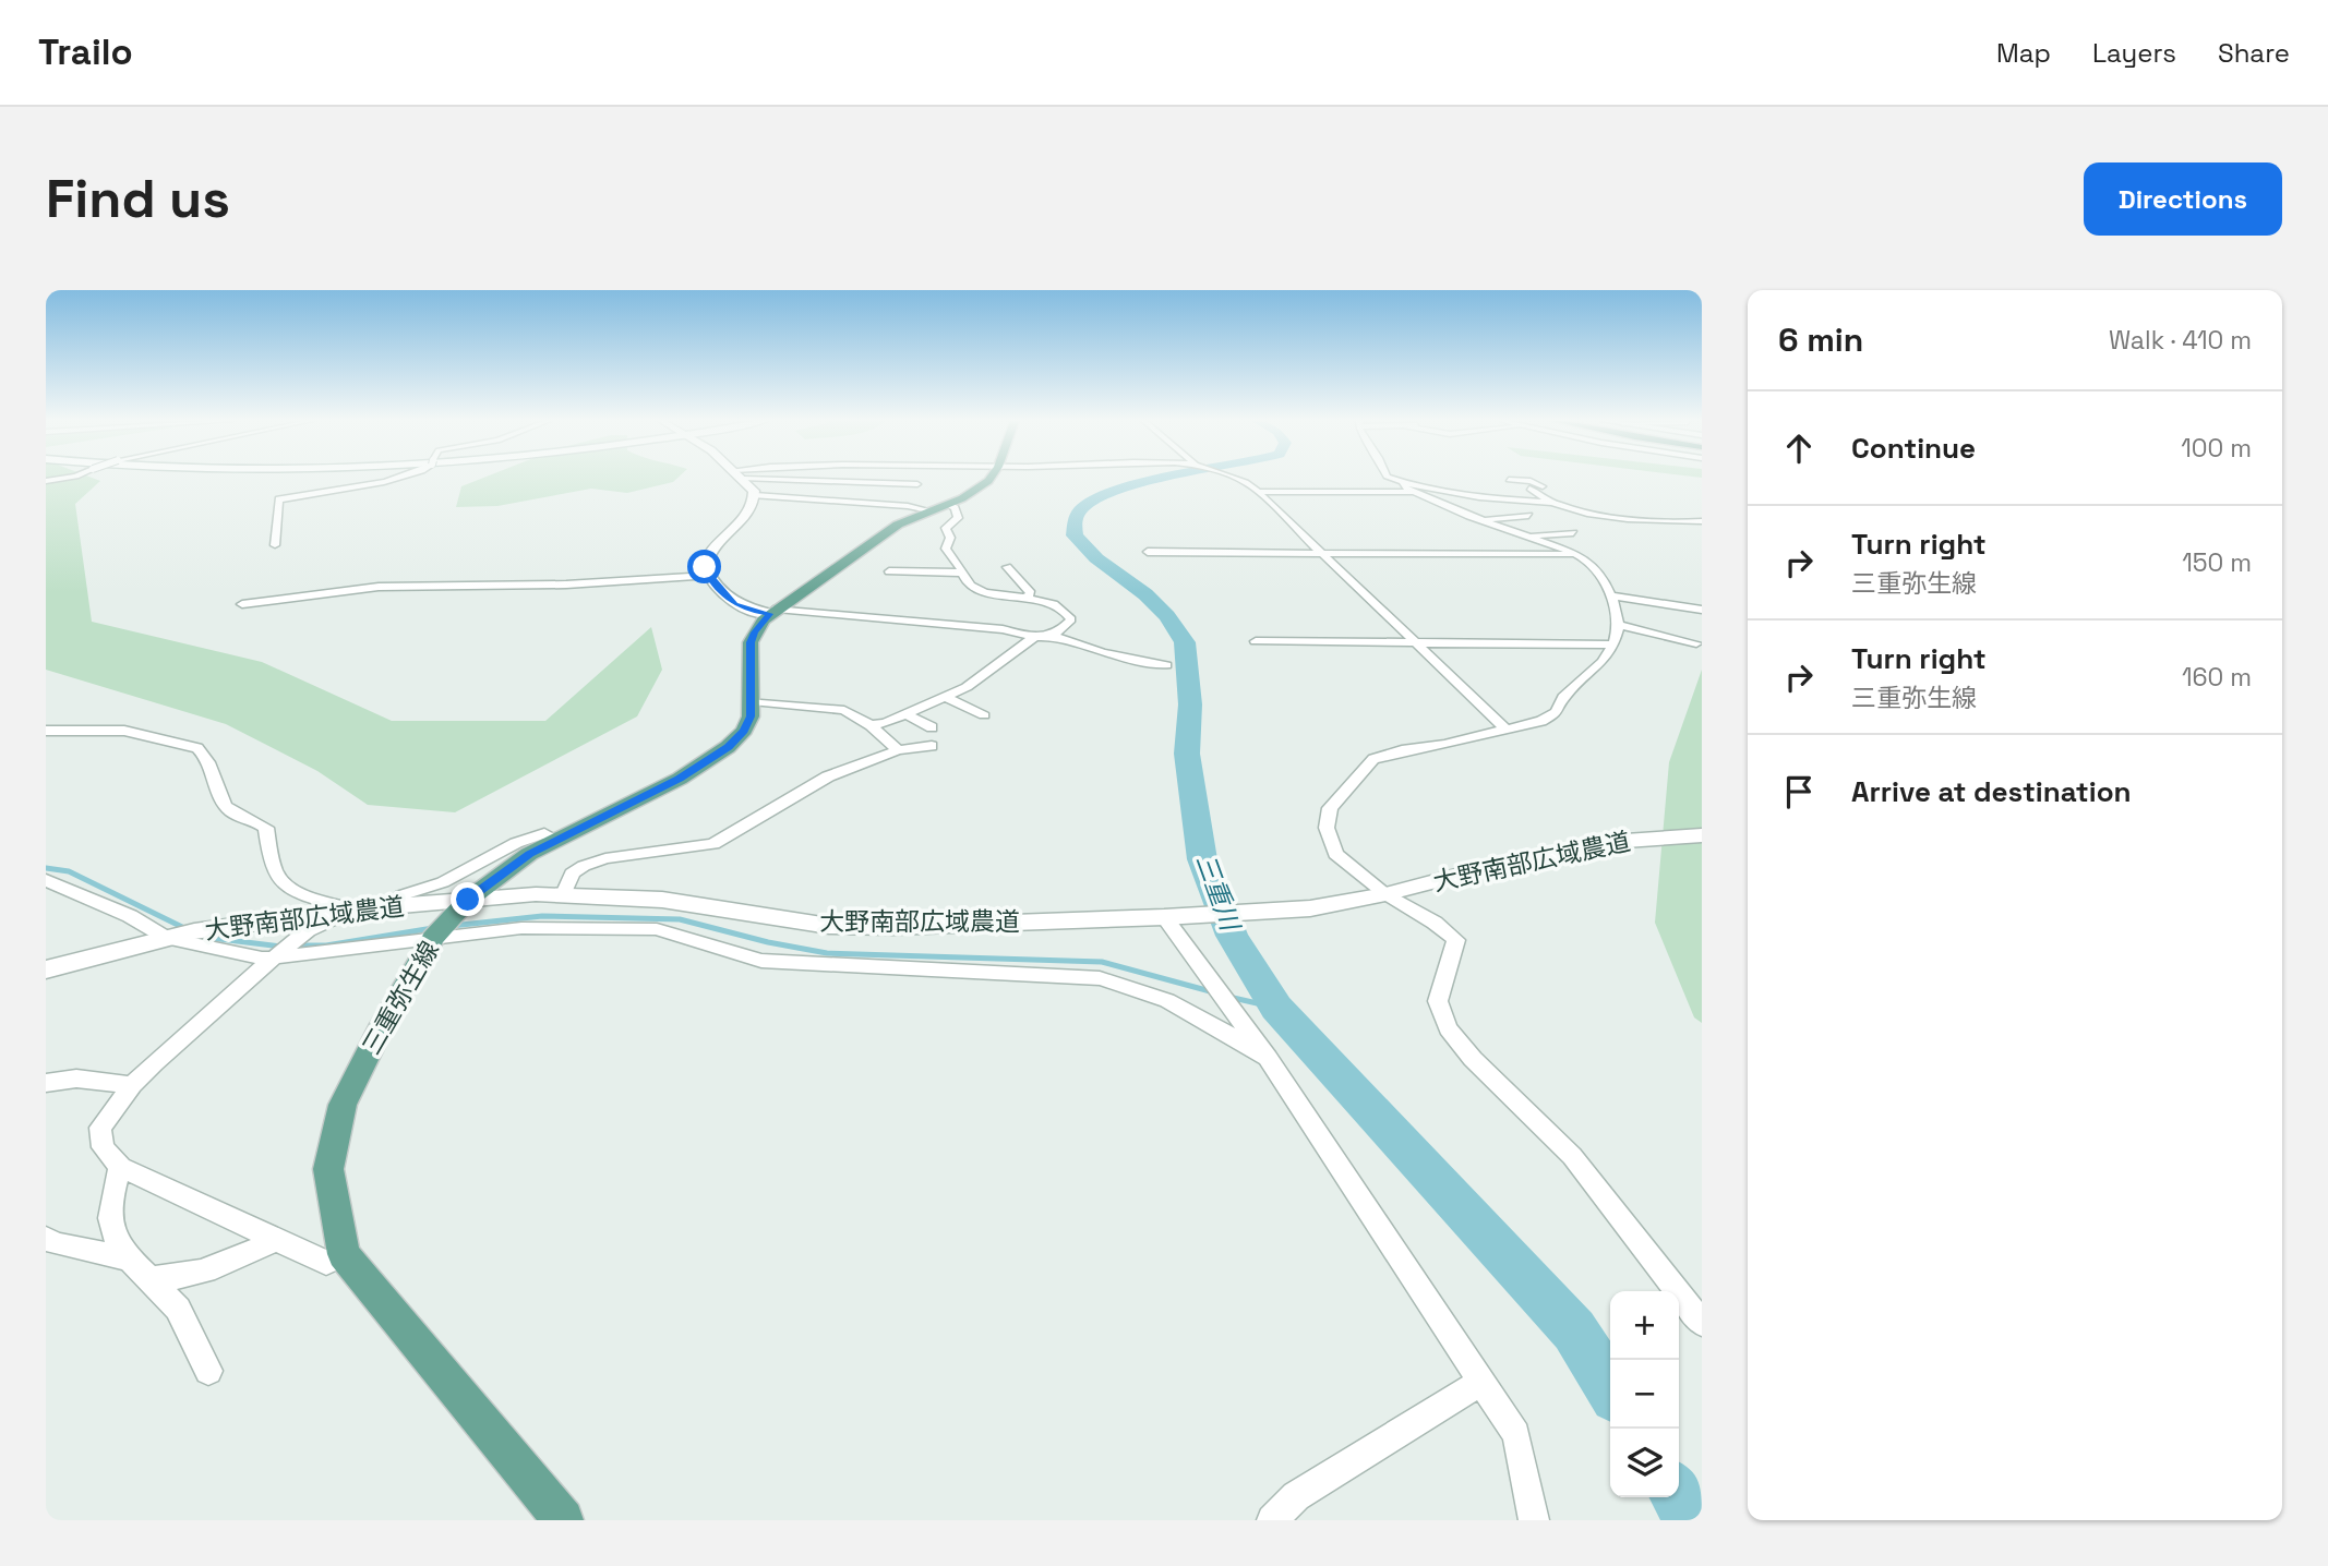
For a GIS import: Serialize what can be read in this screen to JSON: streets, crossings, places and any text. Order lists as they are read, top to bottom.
{
  "streets": {
    "main road": ["三重弥生線"],
    "street": ["大野南部広域農道"]
  },
  "crossings": [
    ["大野南部広域農道", "三重弥生線"]
  ],
  "water": ["三重川"],
  "page": {
    "header": "Trailo",
    "nav": ["Map", "Layers", "Share"],
    "buttons": "Directions",
    "title": "Find us",
    "heading": ["6 min", "Walk · 410 m"],
    "list": [
      ["Continue", "100 m"],
      ["Turn right", "三重弥生線", "150 m"],
      ["Turn right", "三重弥生線", "160 m"],
      "Arrive at destination"
    ],
    "map_buttons": ["+", "−"]
  }
}
